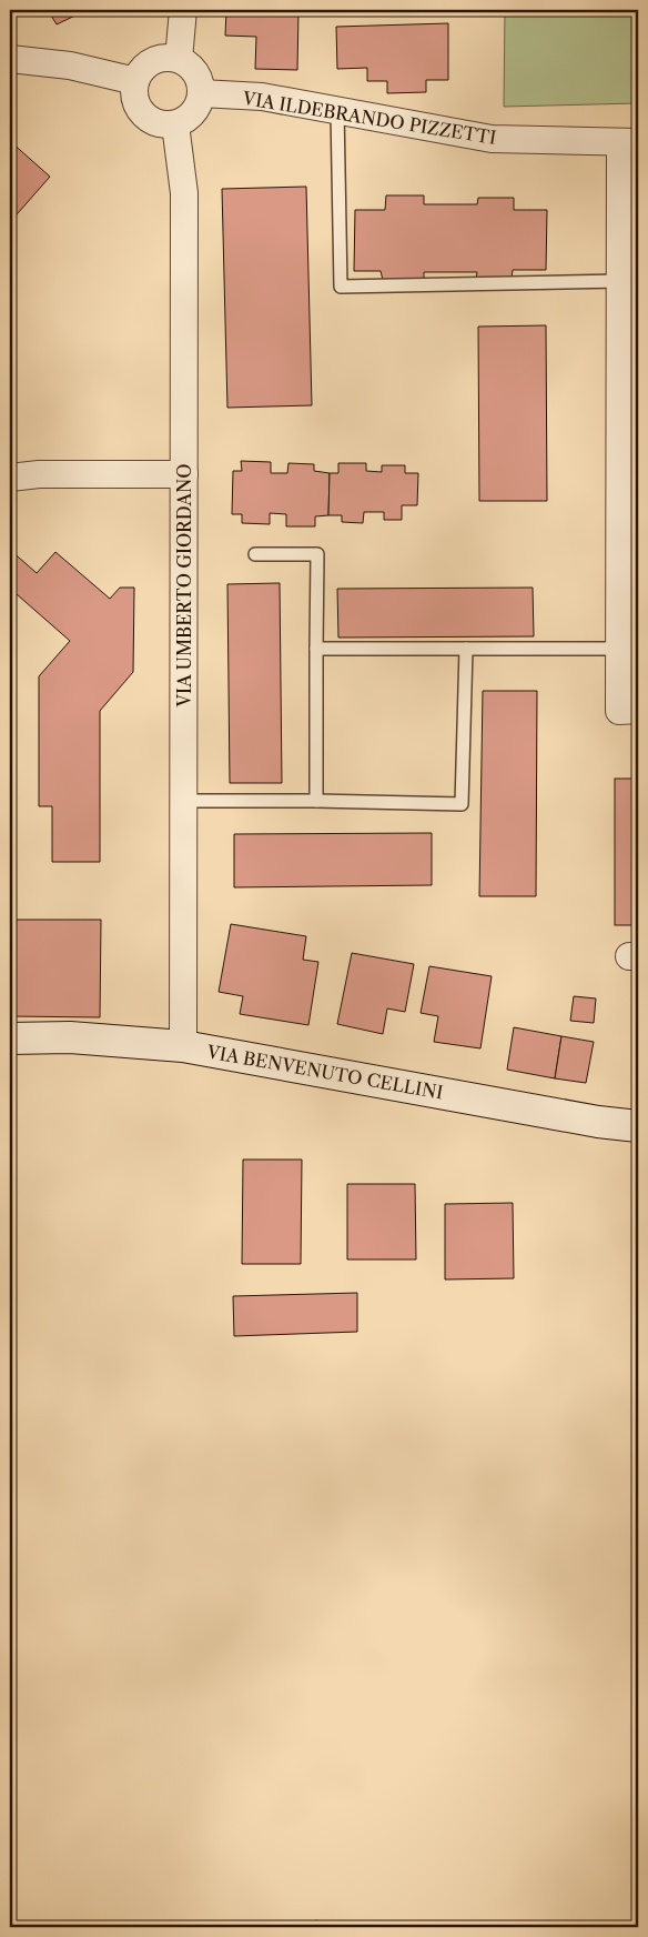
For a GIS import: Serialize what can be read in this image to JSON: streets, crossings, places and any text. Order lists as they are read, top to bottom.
{
  "streets": {
    "street": ["VIA ILDEBRANDO PIZZETTI", "VIA UMBERTO GIORDANO", "VIA BENVENUTO CELLINI"]
  },
  "crossings": [
    ["VIA ILDEBRANDO PIZZETTI", "VIA UMBERTO GIORDANO"],
    ["VIA UMBERTO GIORDANO", "VIA BENVENUTO CELLINI"]
  ]
}
